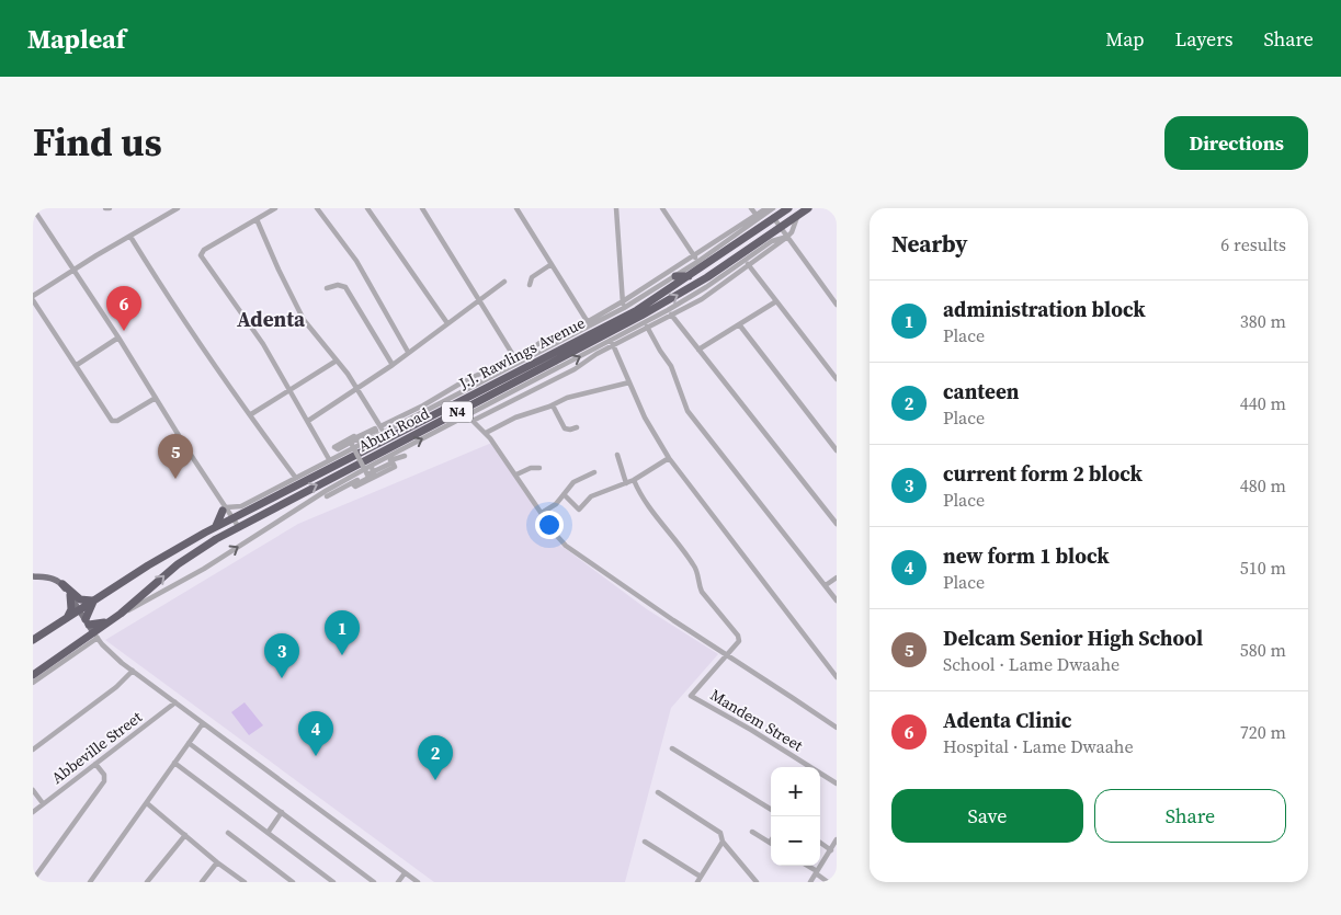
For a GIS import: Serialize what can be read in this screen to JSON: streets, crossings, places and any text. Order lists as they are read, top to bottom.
{
  "streets": {
    "highway": ["J.J. Rawlings Avenue", "N4", "Aburi Road"],
    "street": ["Mandem Street", "Abbeville Street"]
  },
  "crossings": [
    ["J.J. Rawlings Avenue", "N4"],
    ["J.J. Rawlings Avenue", "Aburi Road"]
  ],
  "one_way": ["Aburi Road"],
  "districts": ["Adenta"],
  "page": {
    "header": "Mapleaf",
    "nav": ["Map", "Layers", "Share"],
    "title": "Find us",
    "buttons": [
      "Directions",
      ["Save", "Share"]
    ],
    "heading": ["Nearby", "6 results"],
    "list": [
      {
        "mark": "1",
        "name": "administration block",
        "note": "Place",
        "value": "380 m"
      },
      {
        "mark": "2",
        "name": "canteen",
        "note": "Place",
        "value": "440 m"
      },
      {
        "mark": "3",
        "name": "current form 2 block",
        "note": "Place",
        "value": "480 m"
      },
      {
        "mark": "4",
        "name": "new form 1 block",
        "note": "Place",
        "value": "510 m"
      },
      {
        "mark": "5",
        "name": "Delcam Senior High School",
        "note": "School · Lame Dwaahe",
        "value": "580 m"
      },
      {
        "mark": "6",
        "name": "Adenta Clinic",
        "note": "Hospital · Lame Dwaahe",
        "value": "720 m"
      }
    ],
    "pins": [
      "6",
      "5",
      "1",
      "3",
      "4",
      "2"
    ],
    "map_buttons": ["+", "−"]
  }
}
